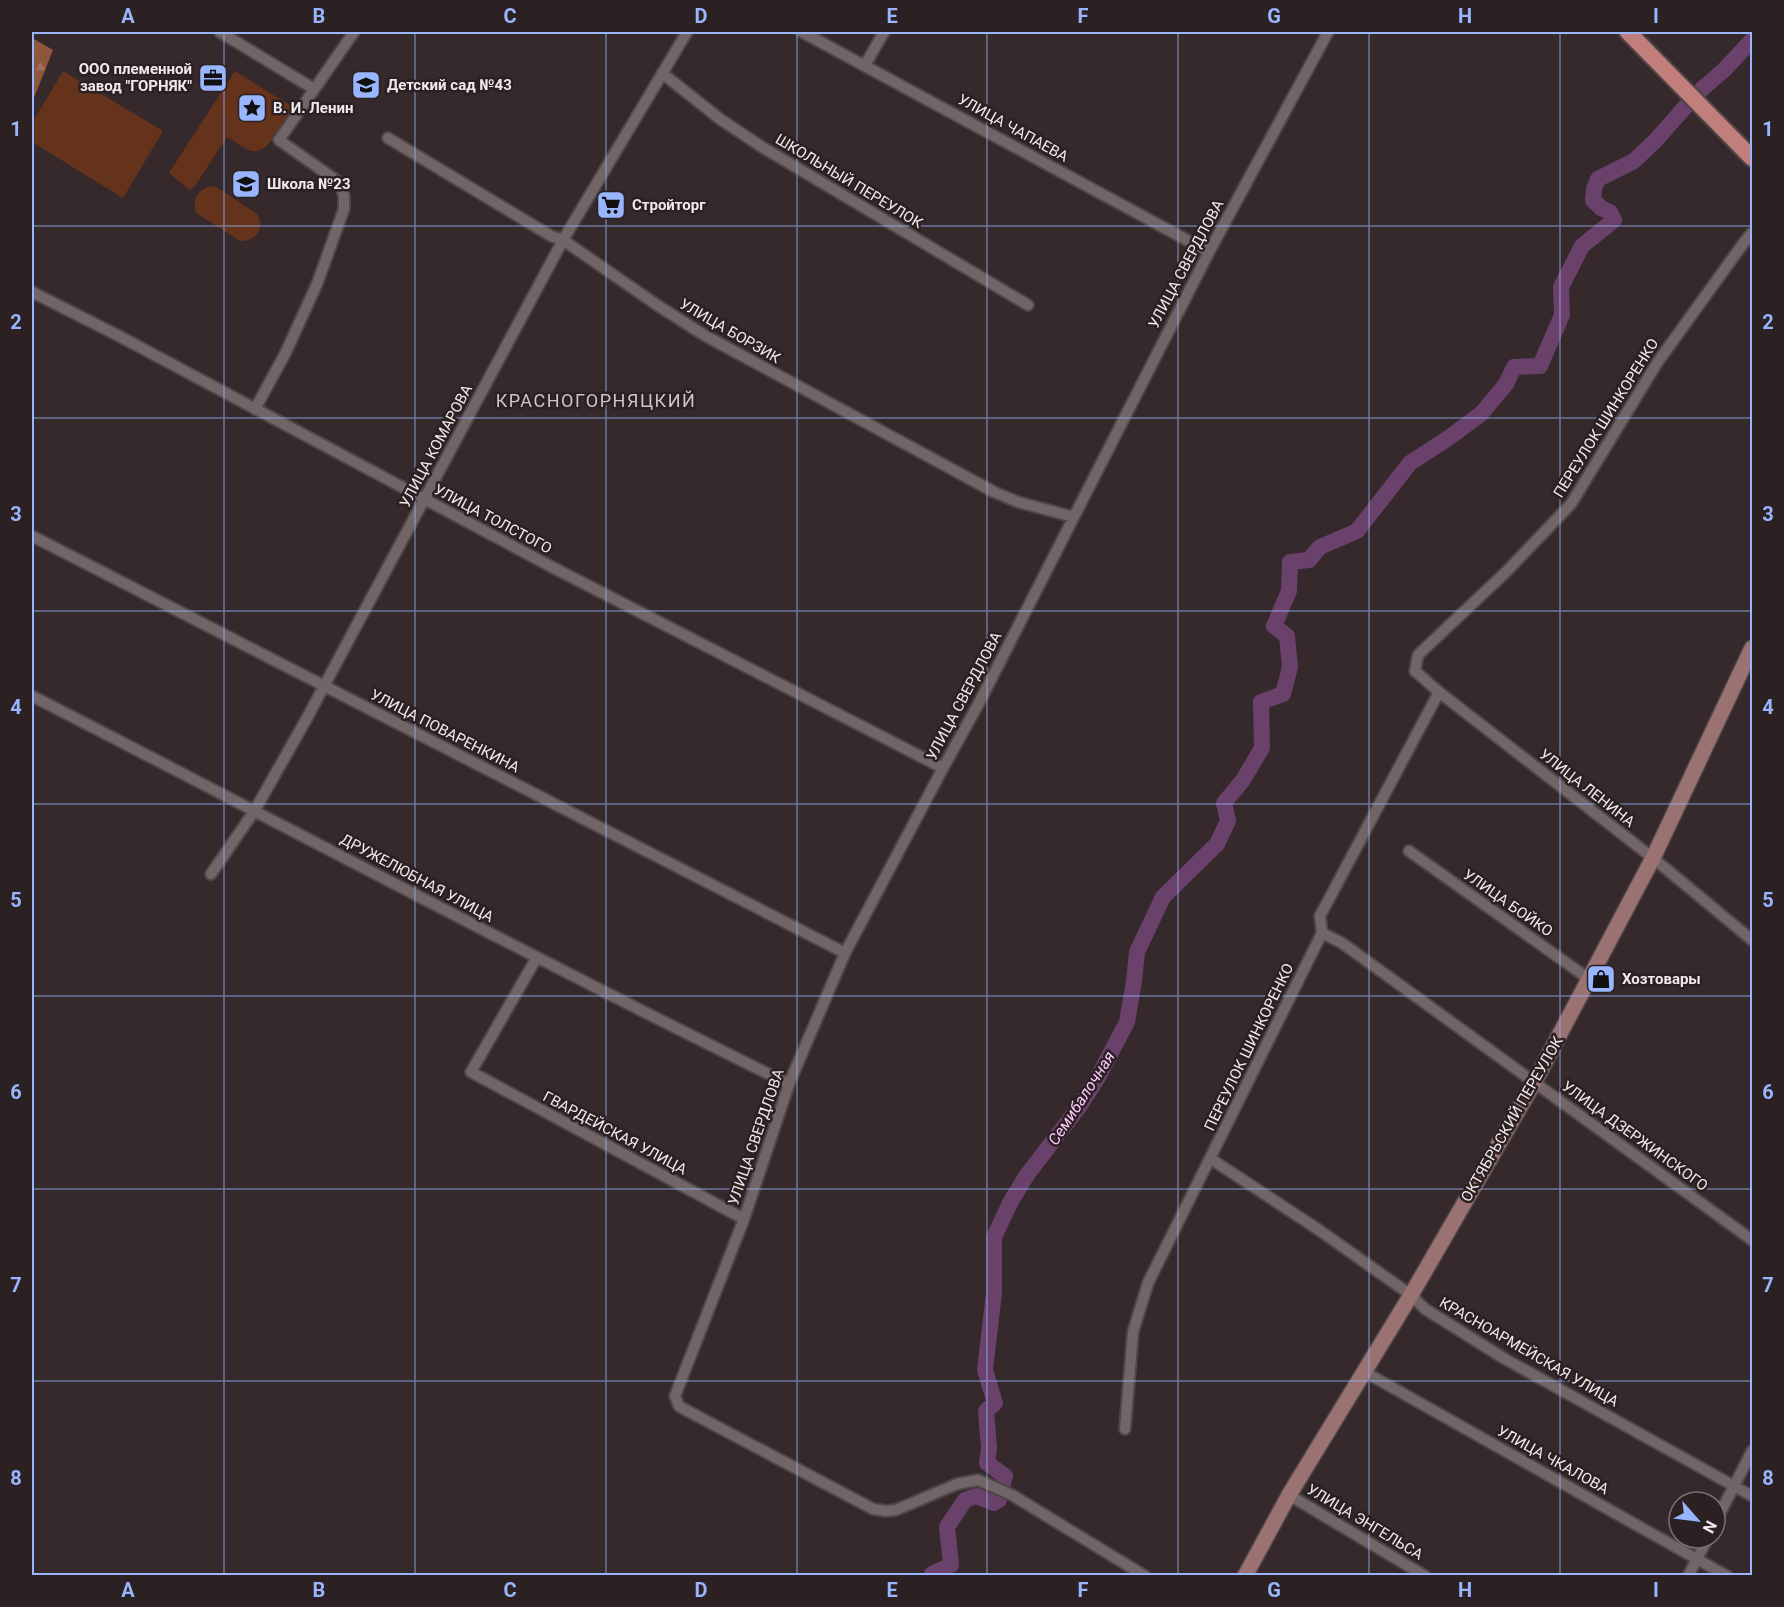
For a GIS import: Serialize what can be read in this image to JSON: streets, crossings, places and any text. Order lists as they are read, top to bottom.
{
  "streets": {
    "street": [
      "УЛИЦА ЧАПАЕВА",
      "ШКОЛЬНЫЙ ПЕРЕУЛОК",
      "УЛИЦА СВЕРДЛОВА",
      "УЛИЦА БОРЗИК",
      "ПЕРЕУЛОК ШИНКОРЕНКО",
      "УЛИЦА КОМАРОВА",
      "УЛИЦА ТОЛСТОГО",
      "УЛИЦА ПОВАРЕНКИНА",
      "УЛИЦА ЛЕНИНА",
      "ДРУЖЕЛЮБНАЯ УЛИЦА",
      "УЛИЦА БОЙКО",
      "ОКТЯБРЬСКИЙ ПЕРЕУЛОК",
      "ГВАРДЕЙСКАЯ УЛИЦА",
      "УЛИЦА ДЗЕРЖИНСКОГО",
      "КРАСНОАРМЕЙСКАЯ УЛИЦА",
      "УЛИЦА ЧКАЛОВА",
      "УЛИЦА ЭНГЕЛЬСА"
    ]
  },
  "crossings": [
    ["УЛИЦА ЧАПАЕВА", "УЛИЦА СВЕРДЛОВА"],
    ["ШКОЛЬНЫЙ ПЕРЕУЛОК", "УЛИЦА КОМАРОВА"],
    ["УЛИЦА СВЕРДЛОВА", "УЛИЦА БОРЗИК"],
    ["УЛИЦА СВЕРДЛОВА", "УЛИЦА ТОЛСТОГО"],
    ["УЛИЦА СВЕРДЛОВА", "УЛИЦА ПОВАРЕНКИНА"],
    ["УЛИЦА СВЕРДЛОВА", "ДРУЖЕЛЮБНАЯ УЛИЦА"],
    ["УЛИЦА СВЕРДЛОВА", "ГВАРДЕЙСКАЯ УЛИЦА"],
    ["УЛИЦА БОРЗИК", "УЛИЦА КОМАРОВА"],
    ["ПЕРЕУЛОК ШИНКОРЕНКО", "УЛИЦА ЛЕНИНА"],
    ["ПЕРЕУЛОК ШИНКОРЕНКО", "УЛИЦА ДЗЕРЖИНСКОГО"],
    ["ПЕРЕУЛОК ШИНКОРЕНКО", "КРАСНОАРМЕЙСКАЯ УЛИЦА"],
    ["УЛИЦА КОМАРОВА", "УЛИЦА ТОЛСТОГО"],
    ["УЛИЦА КОМАРОВА", "УЛИЦА ПОВАРЕНКИНА"],
    ["УЛИЦА КОМАРОВА", "ДРУЖЕЛЮБНАЯ УЛИЦА"],
    ["УЛИЦА ЛЕНИНА", "ОКТЯБРЬСКИЙ ПЕРЕУЛОК"],
    ["ДРУЖЕЛЮБНАЯ УЛИЦА", "ГВАРДЕЙСКАЯ УЛИЦА"],
    ["УЛИЦА БОЙКО", "ОКТЯБРЬСКИЙ ПЕРЕУЛОК"],
    ["ОКТЯБРЬСКИЙ ПЕРЕУЛОК", "УЛИЦА ДЗЕРЖИНСКОГО"],
    ["ОКТЯБРЬСКИЙ ПЕРЕУЛОК", "КРАСНОАРМЕЙСКАЯ УЛИЦА"],
    ["ОКТЯБРЬСКИЙ ПЕРЕУЛОК", "УЛИЦА ЧКАЛОВА"],
    ["ОКТЯБРЬСКИЙ ПЕРЕУЛОК", "УЛИЦА ЭНГЕЛЬСА"]
  ],
  "districts": ["КРАСНОГОРНЯЦКИЙ"],
  "water": ["Семибалочная"],
  "places": {
    "office": ["ООО племенной завод \"ГОРНЯК\""],
    "school or university": ["Детский сад №43", "Школа №23"],
    "place": ["В. И. Ленин"],
    "supermarket": ["Стройторг"],
    "shop": ["Хозтовары"]
  },
  "north": "bottom right",
  "grid": {
    "columns": [
      "A",
      "B",
      "C",
      "D",
      "E",
      "F",
      "G",
      "H",
      "I"
    ],
    "rows": [
      "1",
      "2",
      "3",
      "4",
      "5",
      "6",
      "7",
      "8"
    ]
  }
}
